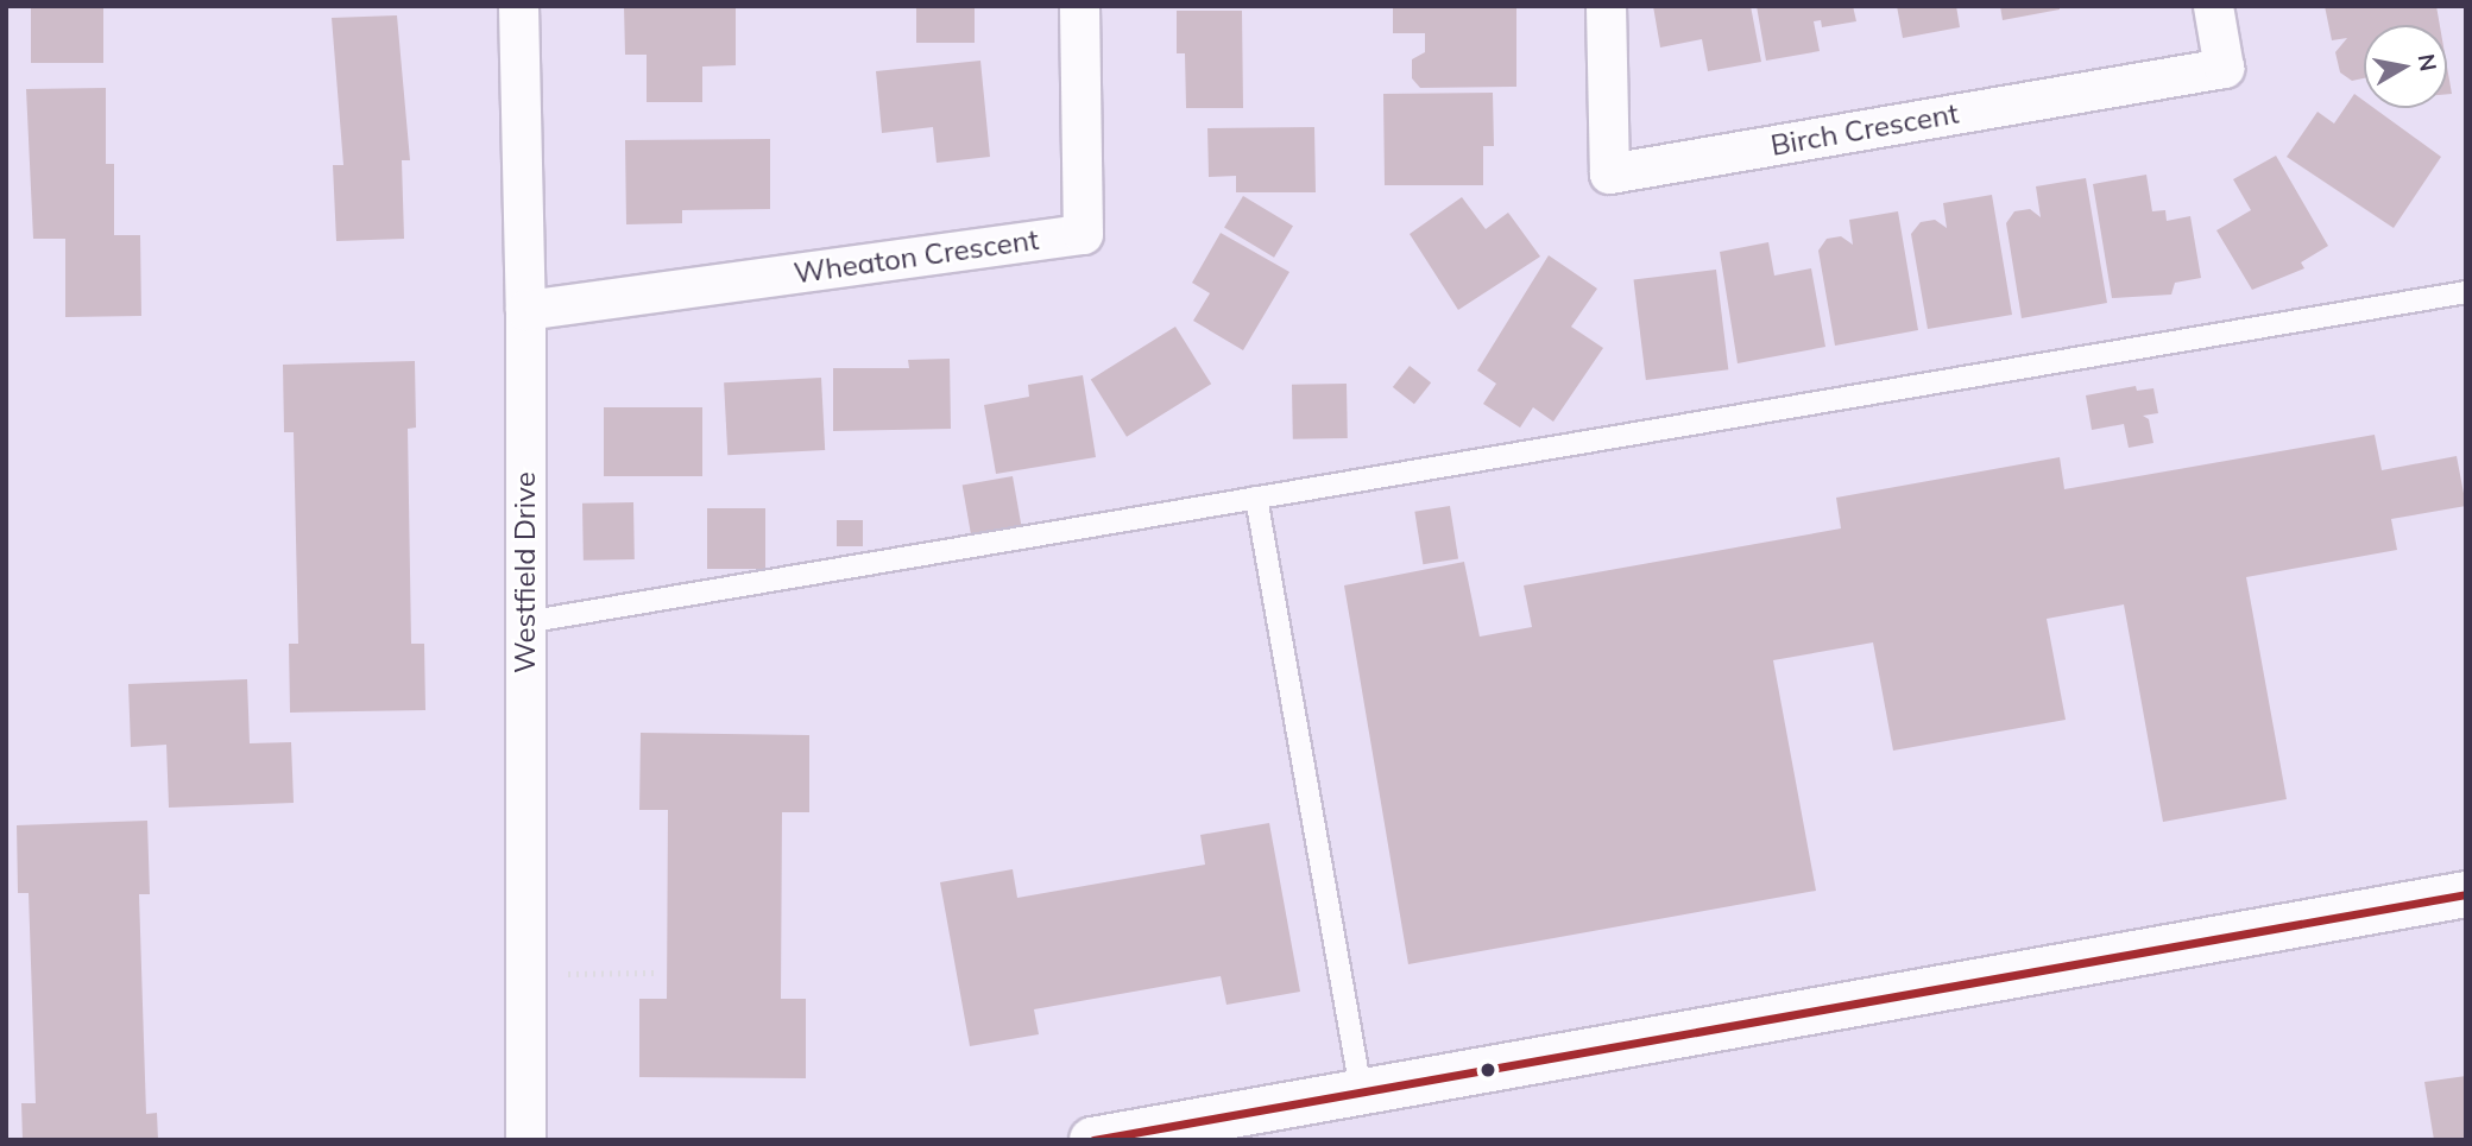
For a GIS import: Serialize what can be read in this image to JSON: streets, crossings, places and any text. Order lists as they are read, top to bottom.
{
  "streets": {
    "street": ["Birch Crescent", "Wheaton Crescent", "Westfield Drive"]
  },
  "crossings": [
    ["Wheaton Crescent", "Westfield Drive"]
  ],
  "north": "right"
}
